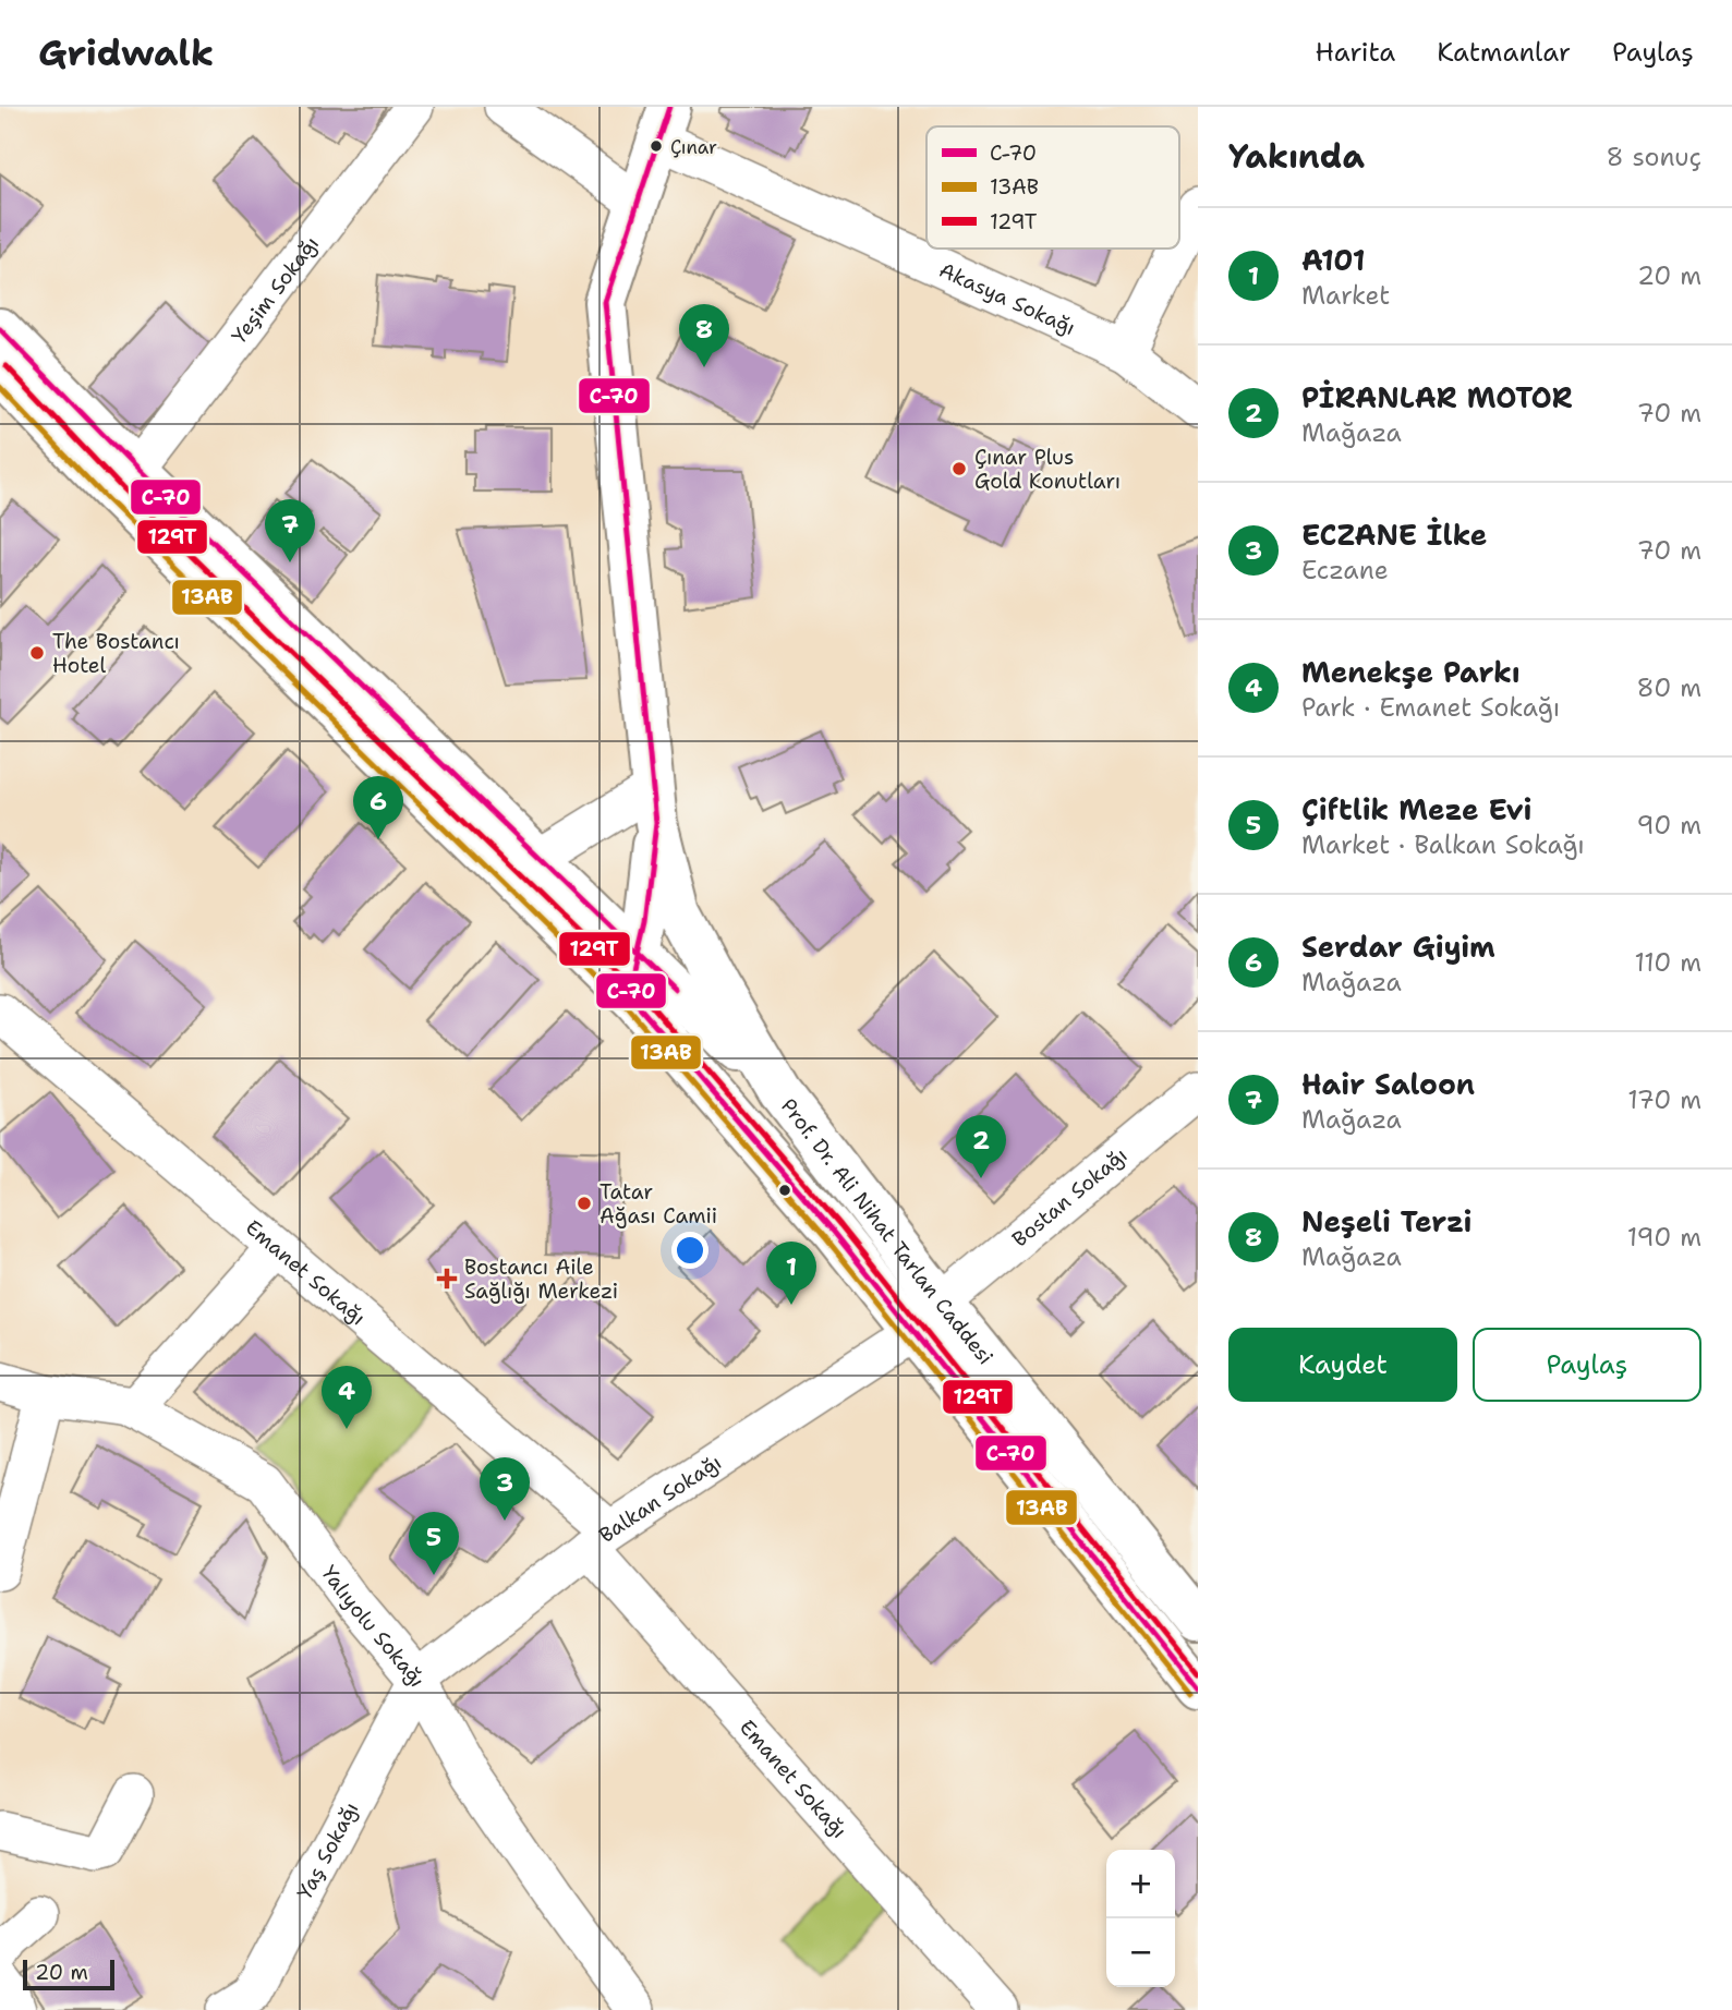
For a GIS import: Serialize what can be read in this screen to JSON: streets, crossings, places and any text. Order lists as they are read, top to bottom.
{
  "streets": {
    "main road": ["Prof. Dr. Ali Nihat Tarlan Caddesi"],
    "street": [
      "Yeşim Sokağı",
      "Akasya Sokağı",
      "Bostan Sokağı",
      "Emanet Sokağı",
      "Balkan Sokağı",
      "Yalıyolu Sokağı",
      "Yaş Sokağı"
    ]
  },
  "crossings": [
    ["Bostan Sokağı", "Prof. Dr. Ali Nihat Tarlan Caddesi"],
    ["Prof. Dr. Ali Nihat Tarlan Caddesi", "Balkan Sokağı"],
    ["Emanet Sokağı", "Balkan Sokağı"],
    ["Balkan Sokağı", "Yalıyolu Sokağı"],
    ["Balkan Sokağı", "Yaş Sokağı"],
    ["Yalıyolu Sokağı", "Yaş Sokağı"]
  ],
  "places": {
    "other": [
      "Çınar",
      "Çınar Plus Gold Konutları",
      "The Bostancı Hotel",
      "Tatar Ağası Camii"
    ],
    "health": ["Bostancı Aile Sağlığı Merkezi"]
  },
  "lines": ["transit line C-70", "transit line 129T", "transit line 13AB"],
  "legend": ["C-70", "13AB", "129T"],
  "scale_bar": "20 m",
  "page": {
    "header": "Gridwalk",
    "nav": ["Harita", "Katmanlar", "Paylaş"],
    "heading": ["Yakında", "8 sonuç"],
    "list": [
      {
        "mark": "1",
        "name": "A101",
        "note": "Market",
        "value": "20 m"
      },
      {
        "mark": "2",
        "name": "PİRANLAR MOTOR",
        "note": "Mağaza",
        "value": "70 m"
      },
      {
        "mark": "3",
        "name": "ECZANE İlke",
        "note": "Eczane",
        "value": "70 m"
      },
      {
        "mark": "4",
        "name": "Menekşe Parkı",
        "note": "Park · Emanet Sokağı",
        "value": "80 m"
      },
      {
        "mark": "5",
        "name": "Çiftlik Meze Evi",
        "note": "Market · Balkan Sokağı",
        "value": "90 m"
      },
      {
        "mark": "6",
        "name": "Serdar Giyim",
        "note": "Mağaza",
        "value": "110 m"
      },
      {
        "mark": "7",
        "name": "Hair Saloon",
        "note": "Mağaza",
        "value": "170 m"
      },
      {
        "mark": "8",
        "name": "Neşeli Terzi",
        "note": "Mağaza",
        "value": "190 m"
      }
    ],
    "pins": [
      "8",
      "7",
      "6",
      "2",
      "1",
      "4",
      "3",
      "5"
    ],
    "buttons": ["Kaydet", "Paylaş"],
    "map_buttons": ["+", "−"],
    "scale": "20 m"
  }
}
